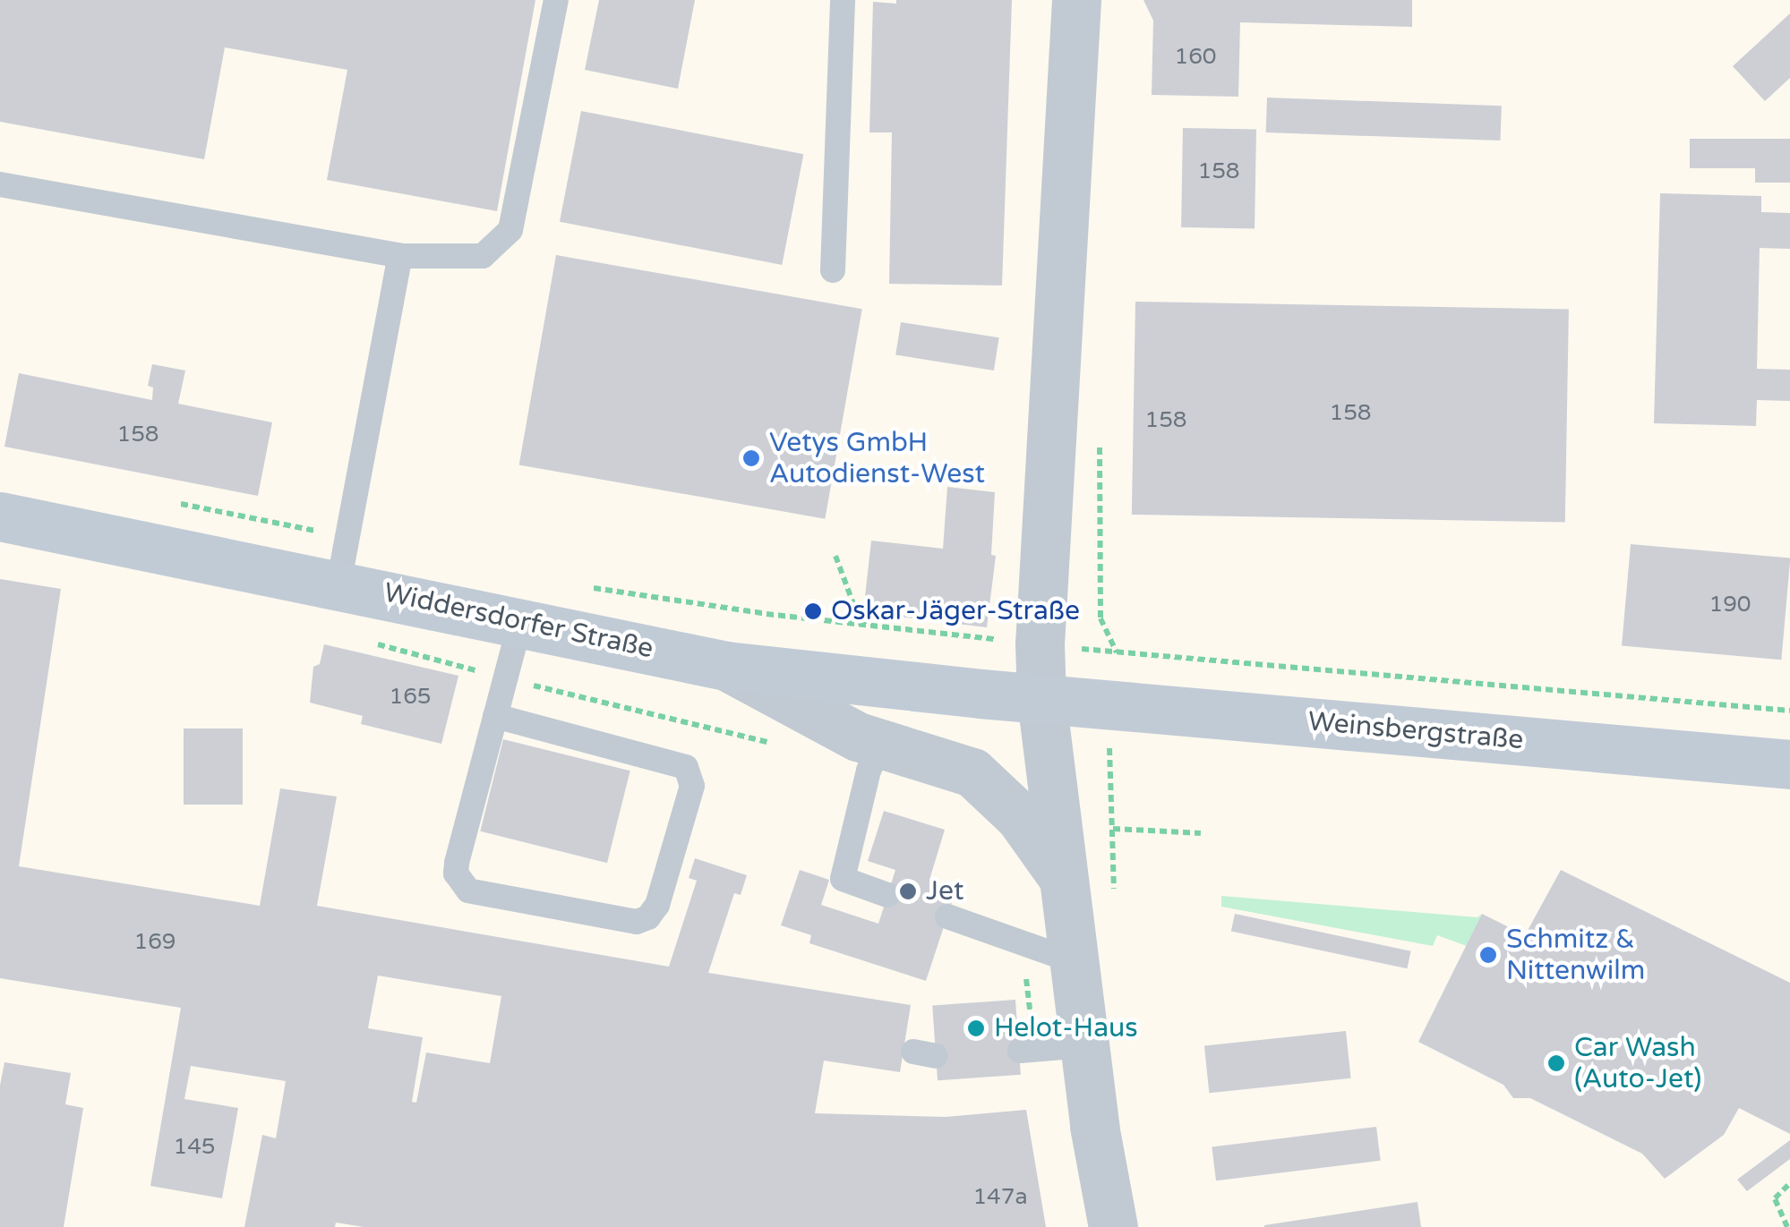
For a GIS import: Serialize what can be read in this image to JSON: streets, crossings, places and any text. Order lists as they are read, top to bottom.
{
  "streets": {
    "main road": ["Widdersdorfer Straße", "Weinsbergstraße"]
  },
  "crossings": [
    ["Widdersdorfer Straße", "Weinsbergstraße"]
  ],
  "places": [
    "Vetys GmbH Autodienst-West",
    "Oskar-Jäger-Straße",
    "Jet",
    "Schmitz & Nittenwilm",
    "Helot-Haus",
    "Car Wash (Auto-Jet)"
  ],
  "house_numbers": [
    "160",
    "158",
    "158",
    "158",
    "158",
    "190",
    "165",
    "169",
    "145",
    "147a"
  ]
}
